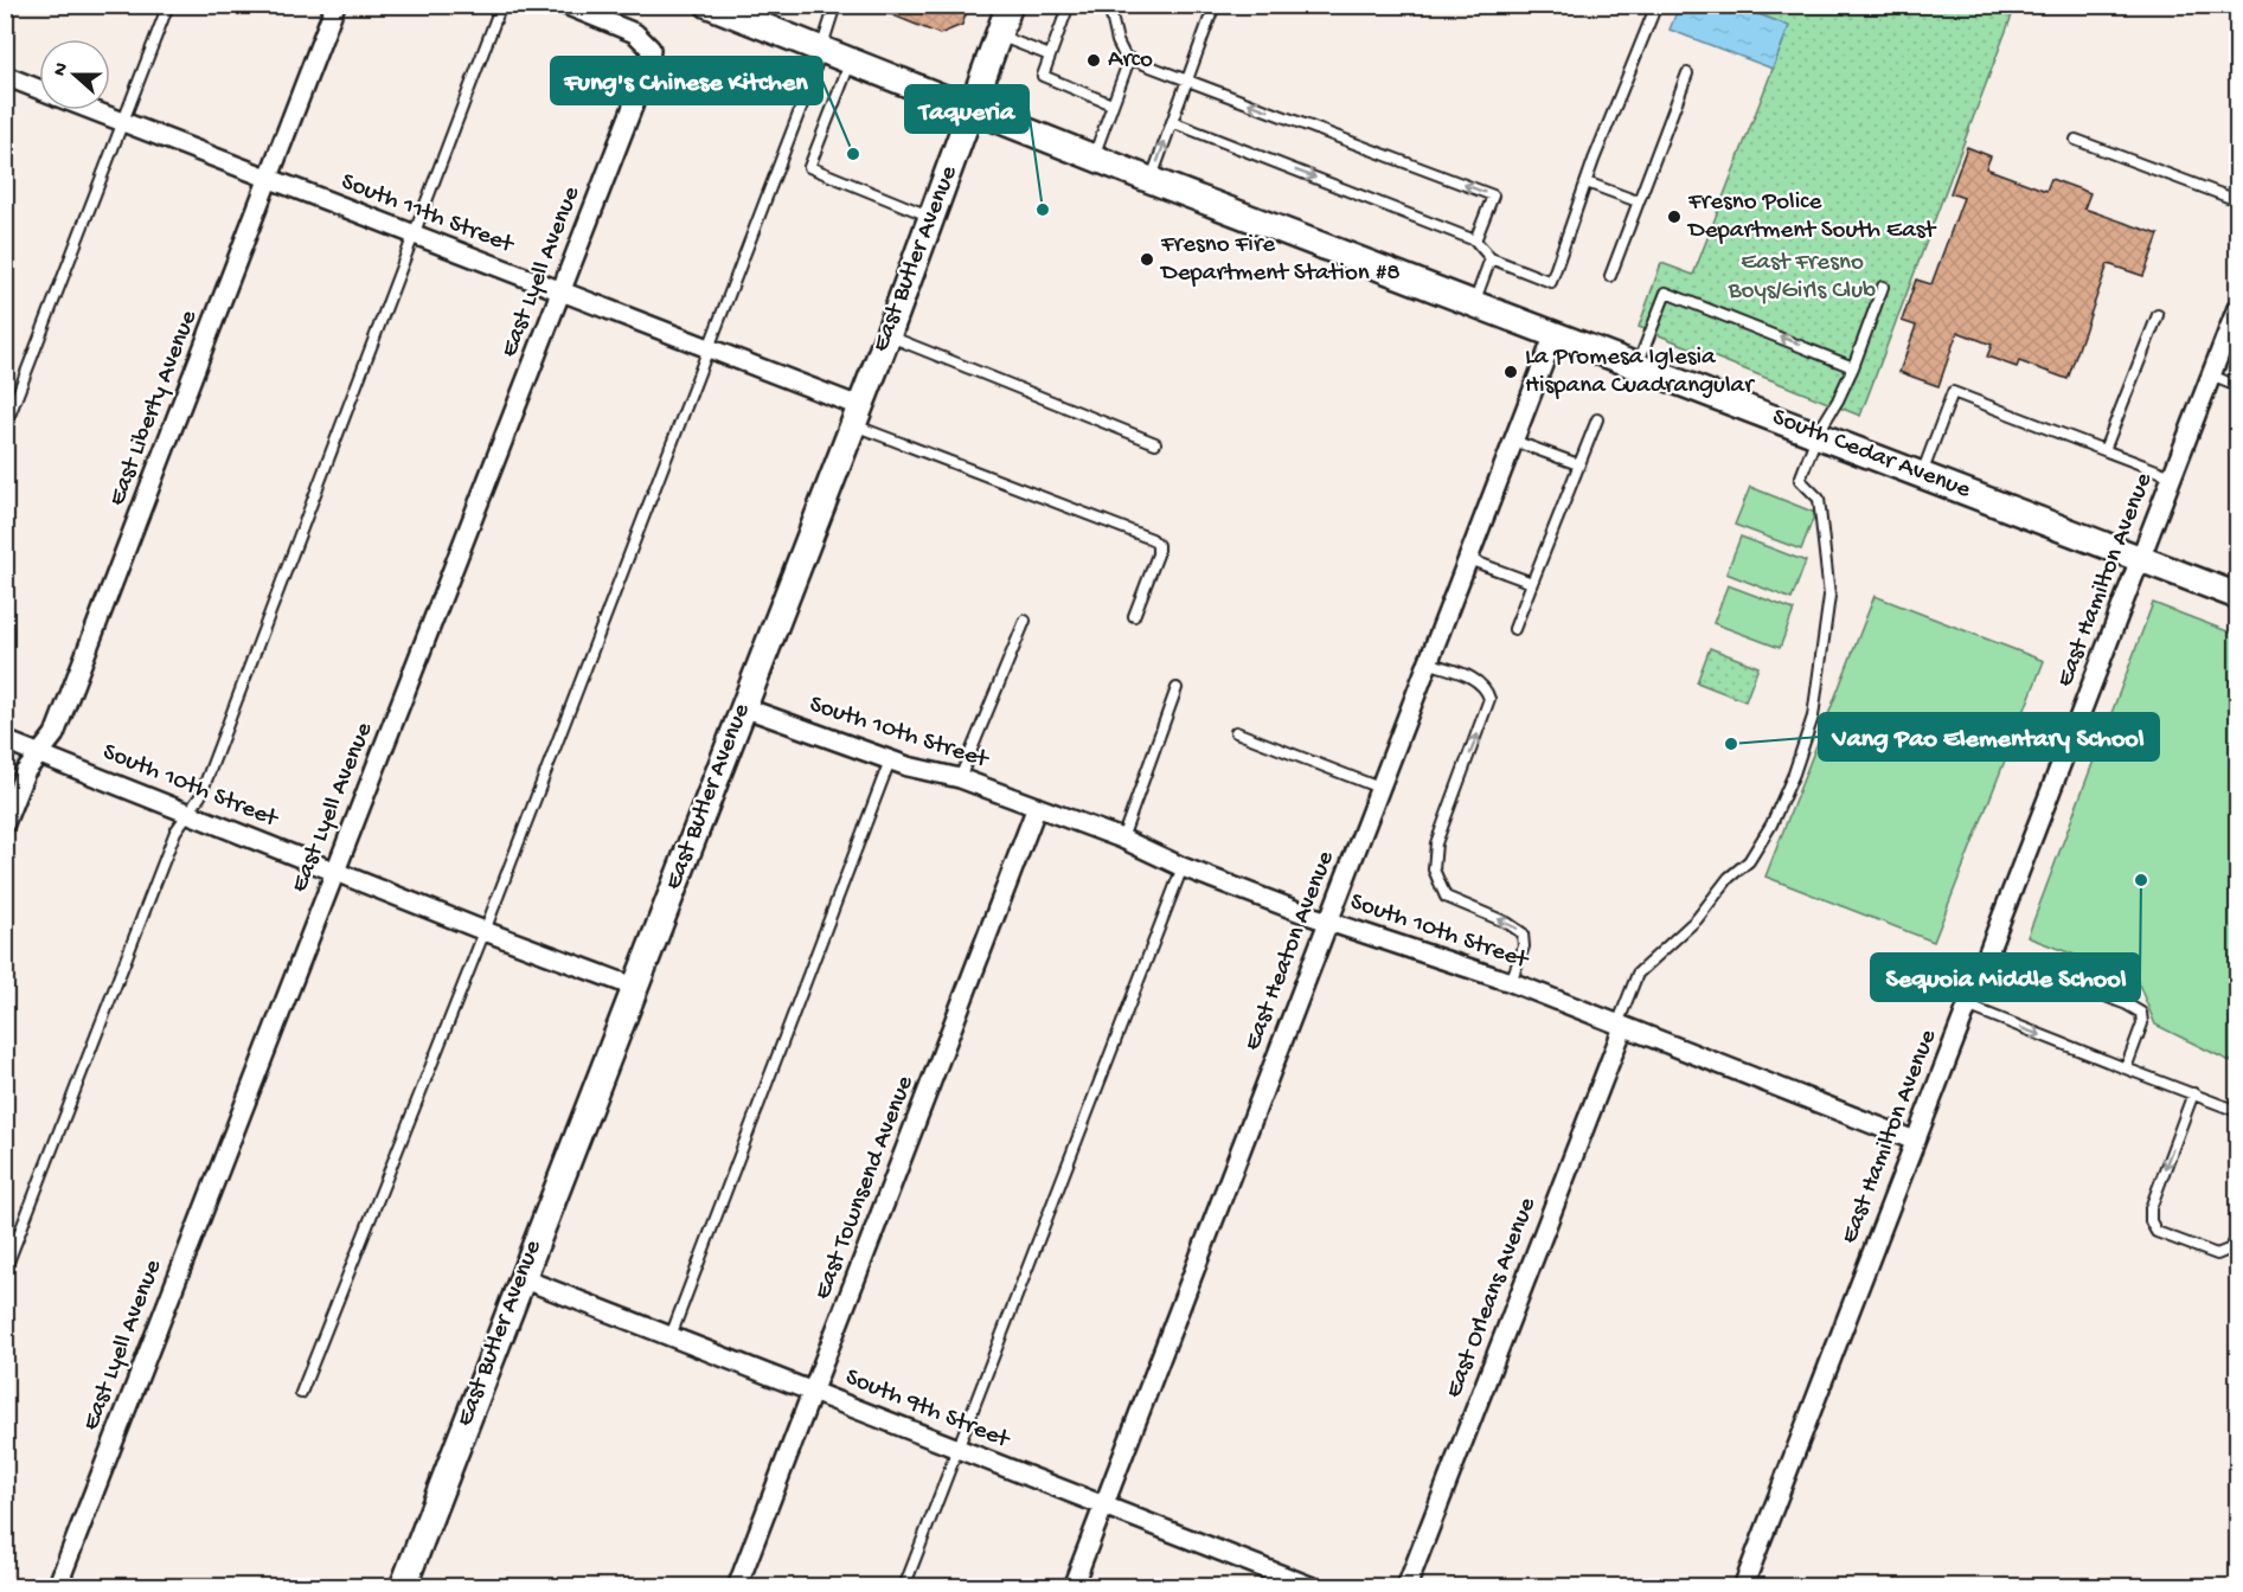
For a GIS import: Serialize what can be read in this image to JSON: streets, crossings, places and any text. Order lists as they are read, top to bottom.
{
  "streets": {
    "street": [
      "South 11th Street",
      "East Butler Avenue",
      "East Lyell Avenue",
      "East Liberty Avenue",
      "South Cedar Avenue",
      "East Hamilton Avenue",
      "South 10th Street",
      "East Heaton Avenue",
      "East Townsend Avenue",
      "East Orleans Avenue",
      "South 9th Street"
    ]
  },
  "crossings": [
    ["South 11th Street", "East Butler Avenue"],
    ["South 11th Street", "East Lyell Avenue"],
    ["South 11th Street", "East Liberty Avenue"],
    ["East Butler Avenue", "South Cedar Avenue"],
    ["East Butler Avenue", "South 10th Street"],
    ["East Butler Avenue", "South 9th Street"],
    ["East Lyell Avenue", "South 10th Street"],
    ["East Liberty Avenue", "South 10th Street"],
    ["South Cedar Avenue", "East Hamilton Avenue"],
    ["South Cedar Avenue", "East Heaton Avenue"],
    ["East Hamilton Avenue", "South 10th Street"],
    ["South 10th Street", "East Heaton Avenue"],
    ["South 10th Street", "East Townsend Avenue"],
    ["South 10th Street", "East Orleans Avenue"],
    ["East Heaton Avenue", "South 9th Street"],
    ["East Townsend Avenue", "South 9th Street"]
  ],
  "parks": ["East Fresno Boys/Girls Club"],
  "places": [
    "Arco",
    "Fung's Chinese Kitchen",
    "Taqueria",
    "Fresno Police Department South East",
    "Fresno Fire Department Station #8",
    "La Promesa Iglesia Hispana Cuadrangular",
    "Vang Pao Elementary School",
    "Sequoia Middle School"
  ],
  "north": "left"
}
